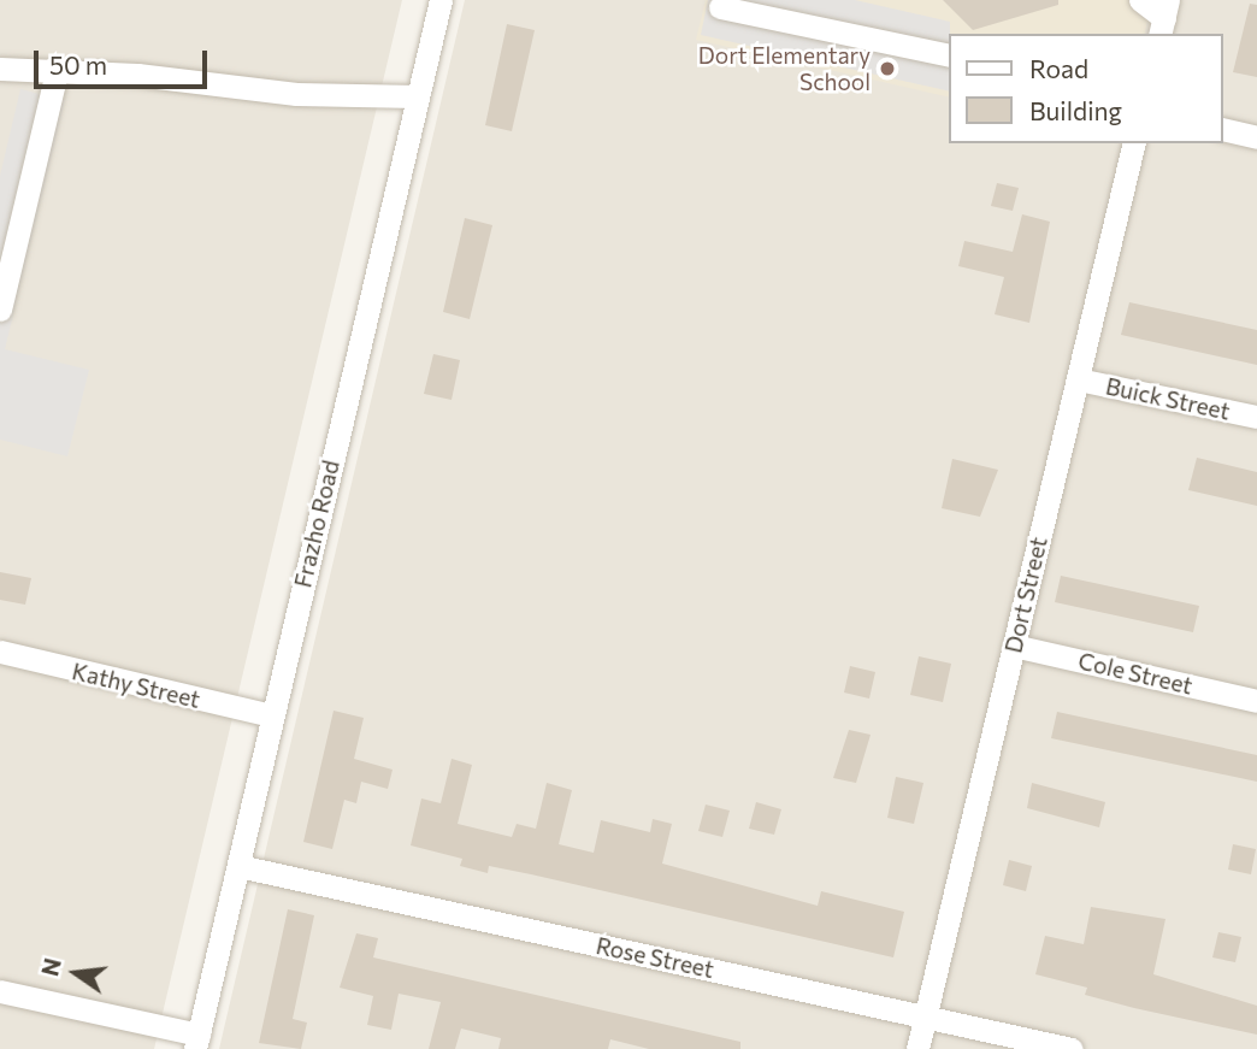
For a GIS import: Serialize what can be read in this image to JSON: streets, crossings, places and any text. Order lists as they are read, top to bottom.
{
  "streets": {
    "street": [
      "Buick Street",
      "Frazho Road",
      "Dort Street",
      "Cole Street",
      "Kathy Street",
      "Rose Street"
    ]
  },
  "crossings": [
    ["Buick Street", "Dort Street"],
    ["Frazho Road", "Kathy Street"],
    ["Frazho Road", "Rose Street"],
    ["Dort Street", "Cole Street"],
    ["Dort Street", "Rose Street"]
  ],
  "places": ["Dort Elementary School"],
  "legend": ["Road", "Building"],
  "scale_bar": "50 m",
  "north": "left"
}
